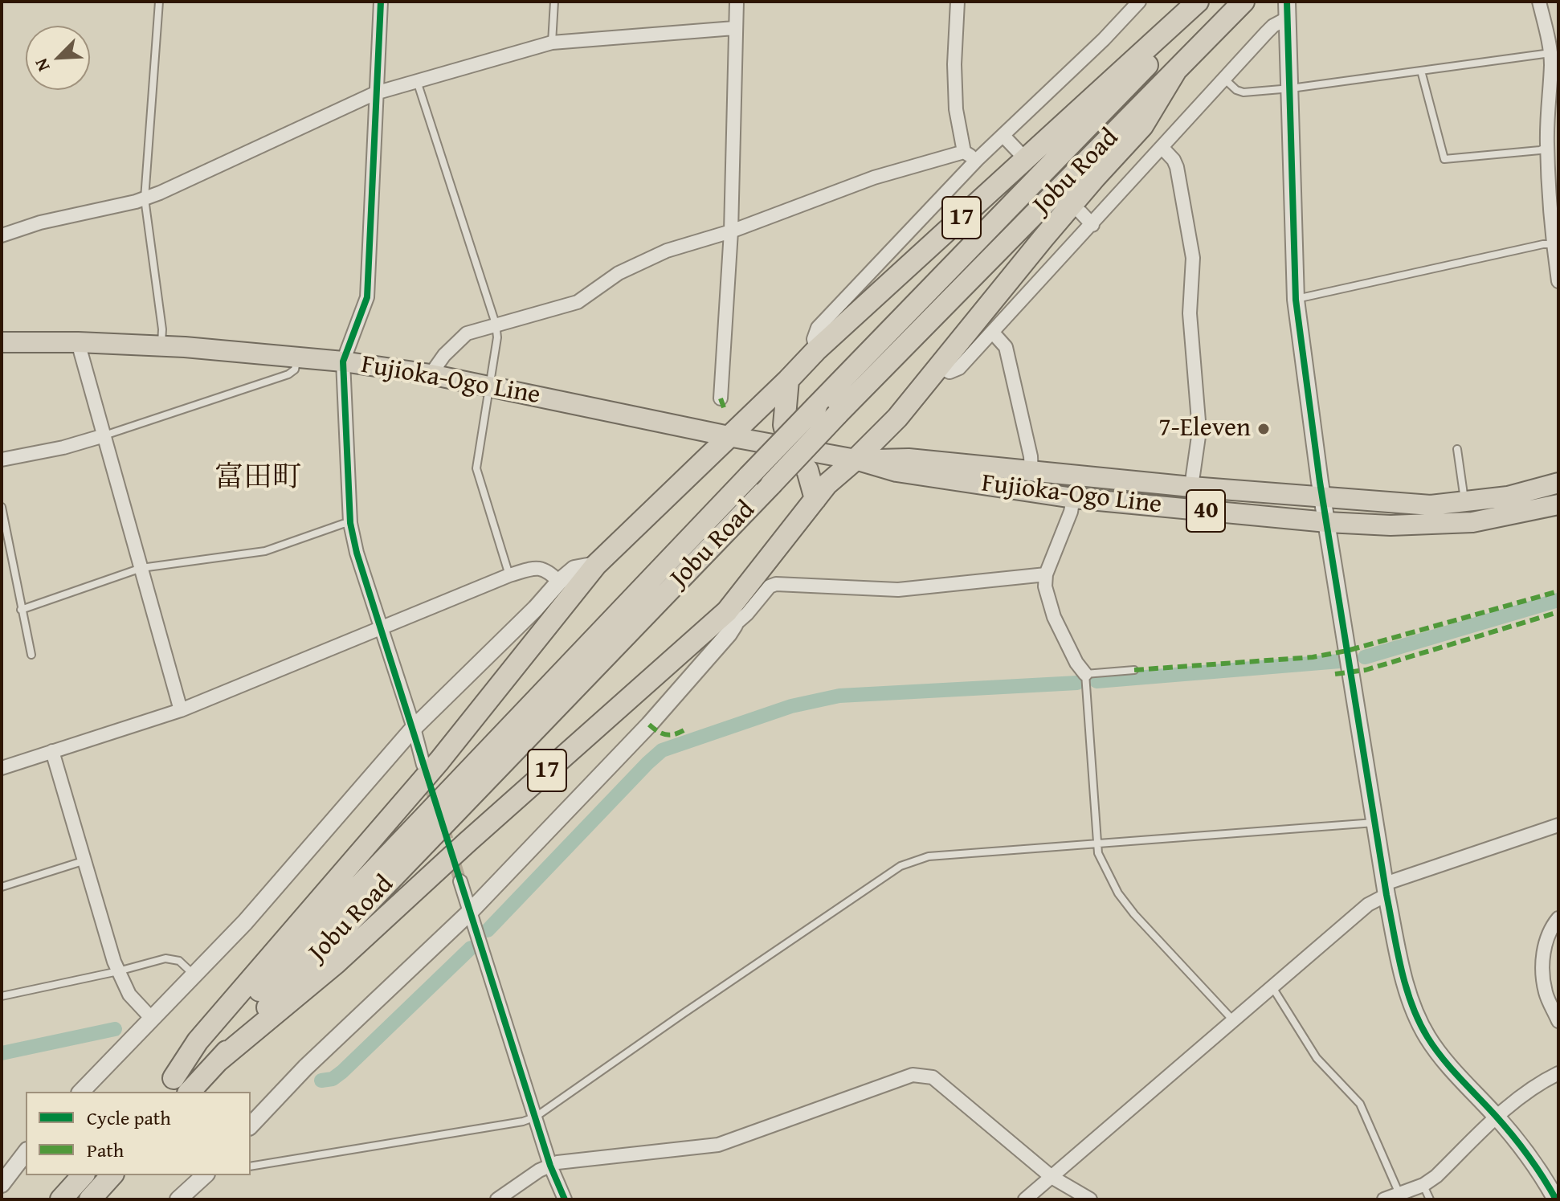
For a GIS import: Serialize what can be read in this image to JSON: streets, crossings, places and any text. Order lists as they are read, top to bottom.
{
  "streets": {
    "highway": ["Jobu Road", "17"],
    "main road": ["Fujioka-Ogo Line", "40"]
  },
  "crossings": [
    ["Jobu Road", "17"],
    ["17", "Fujioka-Ogo Line"],
    ["Fujioka-Ogo Line", "40"]
  ],
  "districts": ["富田町"],
  "places": ["7-Eleven"],
  "legend": ["Cycle path", "Path"],
  "north": "bottom left"
}
